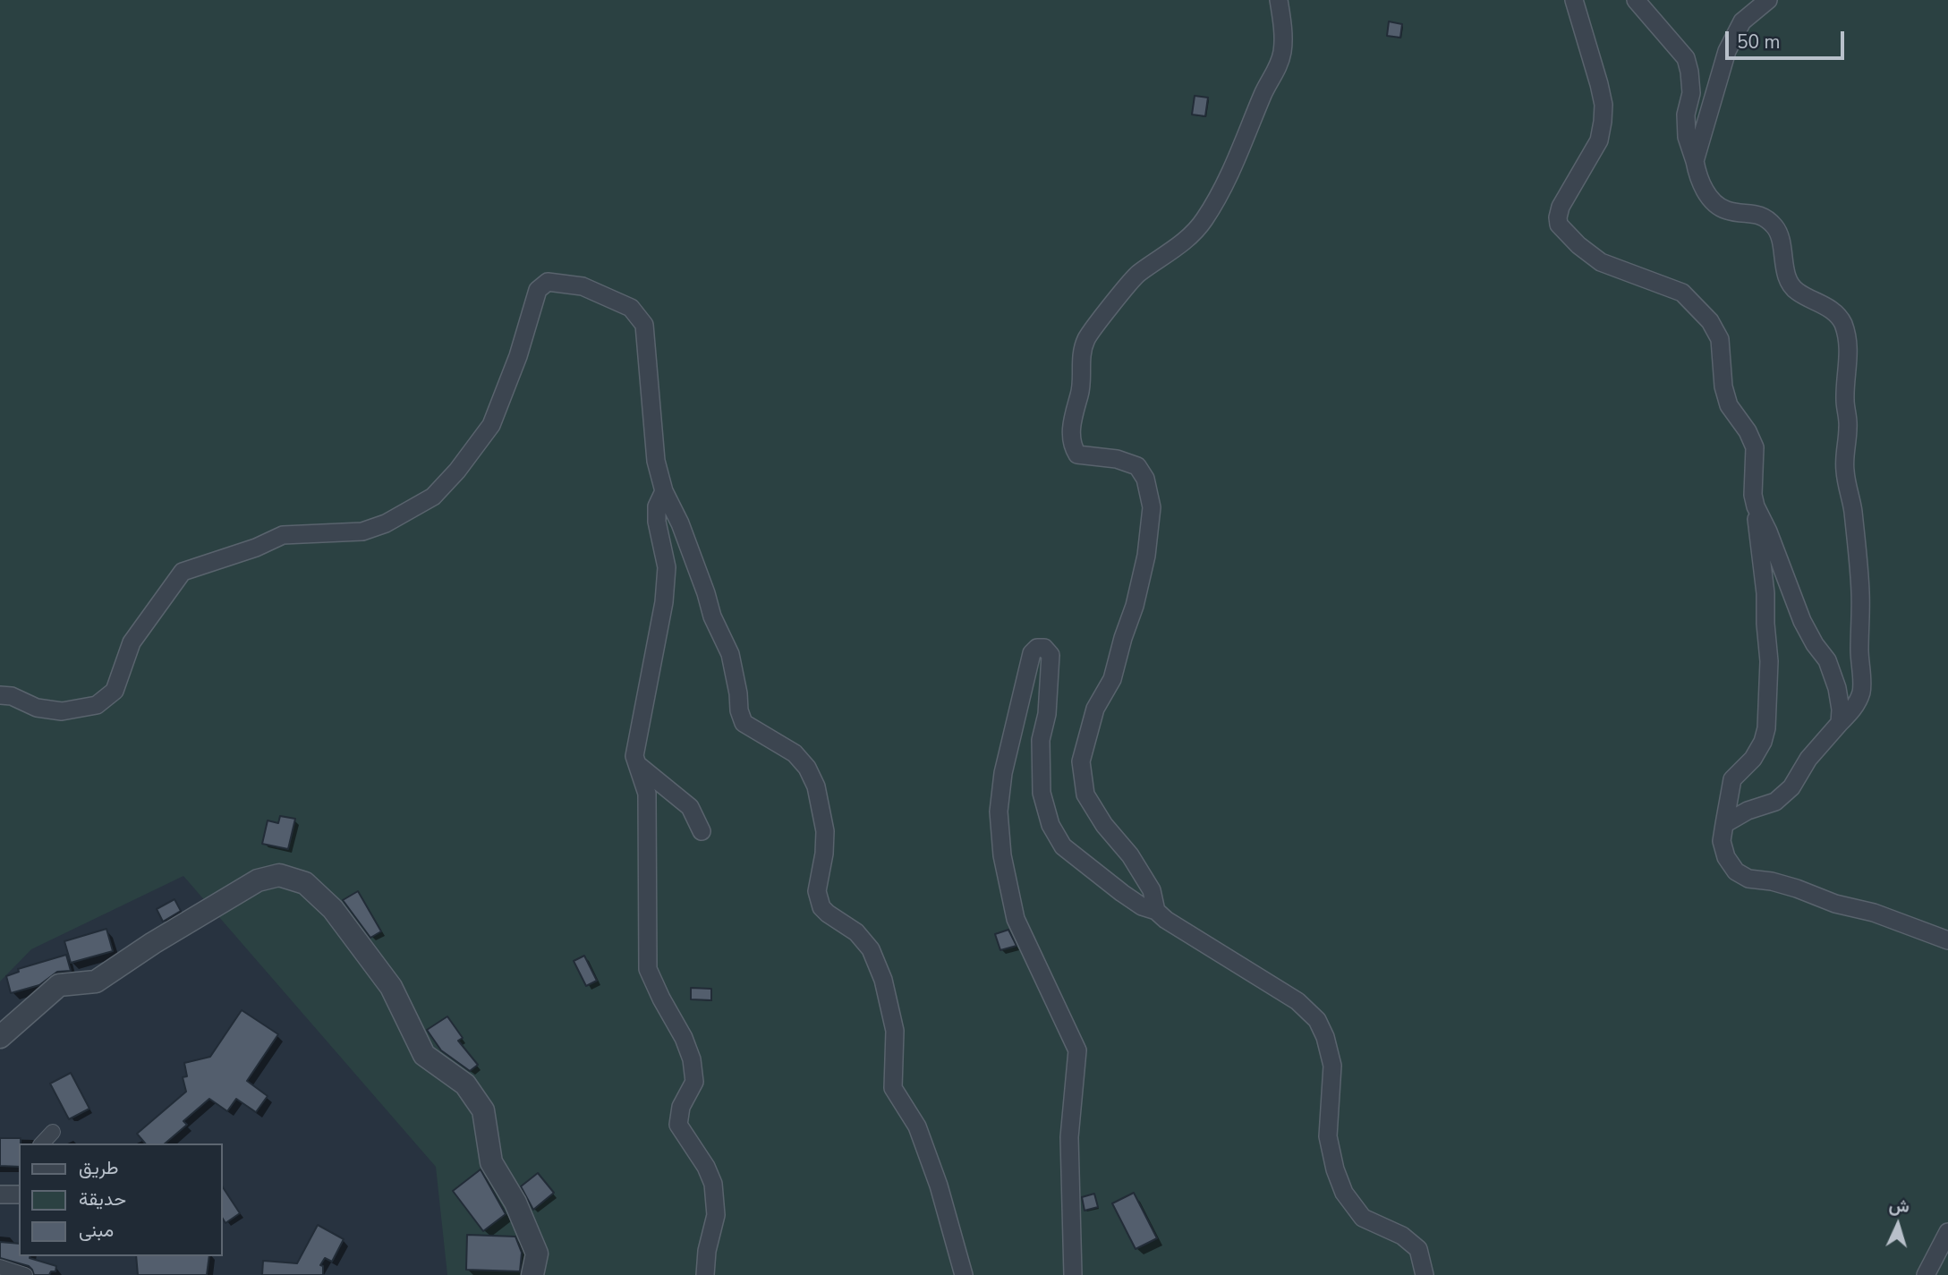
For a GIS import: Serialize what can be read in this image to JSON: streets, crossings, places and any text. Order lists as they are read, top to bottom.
{
  "legend": ["طريق", "حديقة", "مبنى"],
  "scale_bar": "50 m",
  "north": "top"
}
